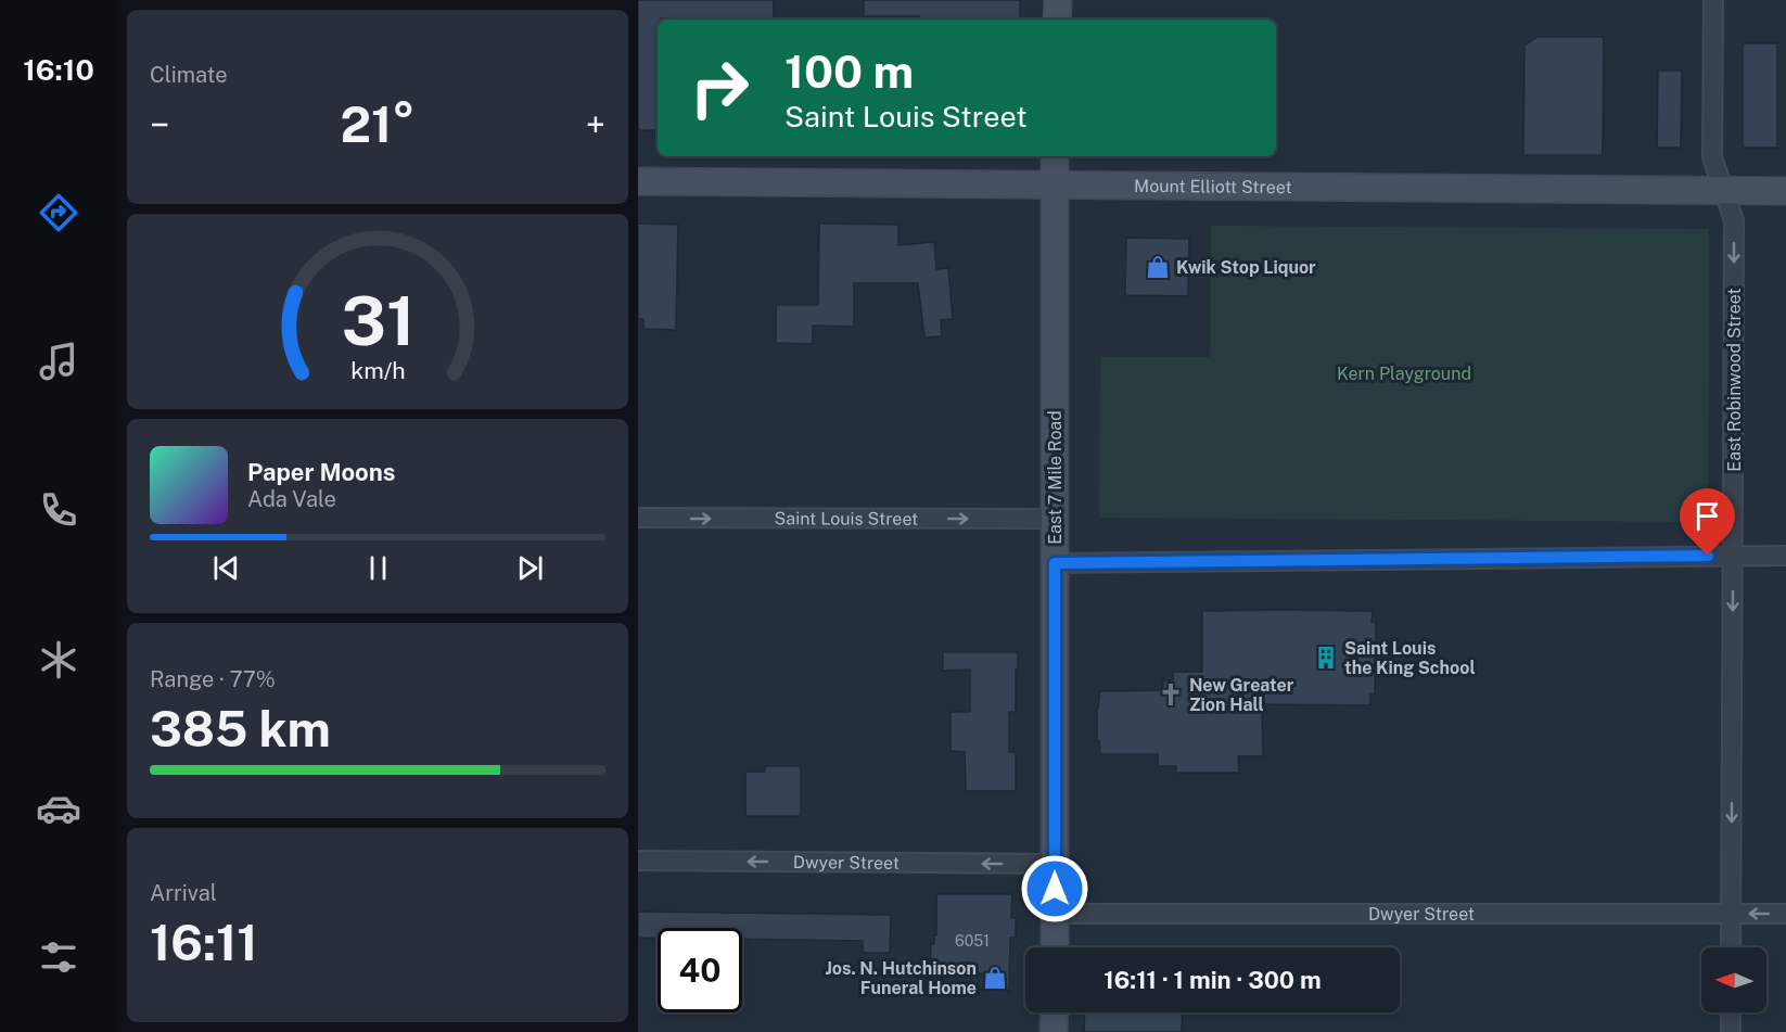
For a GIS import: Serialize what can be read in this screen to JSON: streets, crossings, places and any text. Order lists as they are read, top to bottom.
{
  "streets": {
    "street": [
      "Mount Elliott Street",
      "East Robinwood Street",
      "East 7 Mile Road",
      "Saint Louis Street",
      "Dwyer Street"
    ]
  },
  "crossings": [
    ["Mount Elliott Street", "East Robinwood Street"],
    ["Mount Elliott Street", "East 7 Mile Road"],
    ["East Robinwood Street", "Dwyer Street"],
    ["East 7 Mile Road", "Saint Louis Street"],
    ["East 7 Mile Road", "Dwyer Street"]
  ],
  "one_way": ["East Robinwood Street", "Saint Louis Street", "Dwyer Street"],
  "parks": ["Kern Playground"],
  "places": {
    "shop": ["Kwik Stop Liquor", "Jos. N. Hutchinson Funeral Home"],
    "building": ["Saint Louis the King School"],
    "church": ["New Greater Zion Hall"]
  },
  "house_numbers": ["6051"],
  "north": "left",
  "page": {
    "tabs": "16:10",
    "tile": [
      "Climate",
      ["Range · 77%", "385 km"],
      ["Arrival", "16:11"]
    ],
    "turn": ["100 m", "Saint Louis Street"],
    "heat": ["−", "21°", "+"],
    "song": ["Paper Moons", "Ada Vale"],
    "limit": "40",
    "trip": "16:11 · 1 min · 300 m",
    "gauge": ["31", "km/h"]
  }
}
